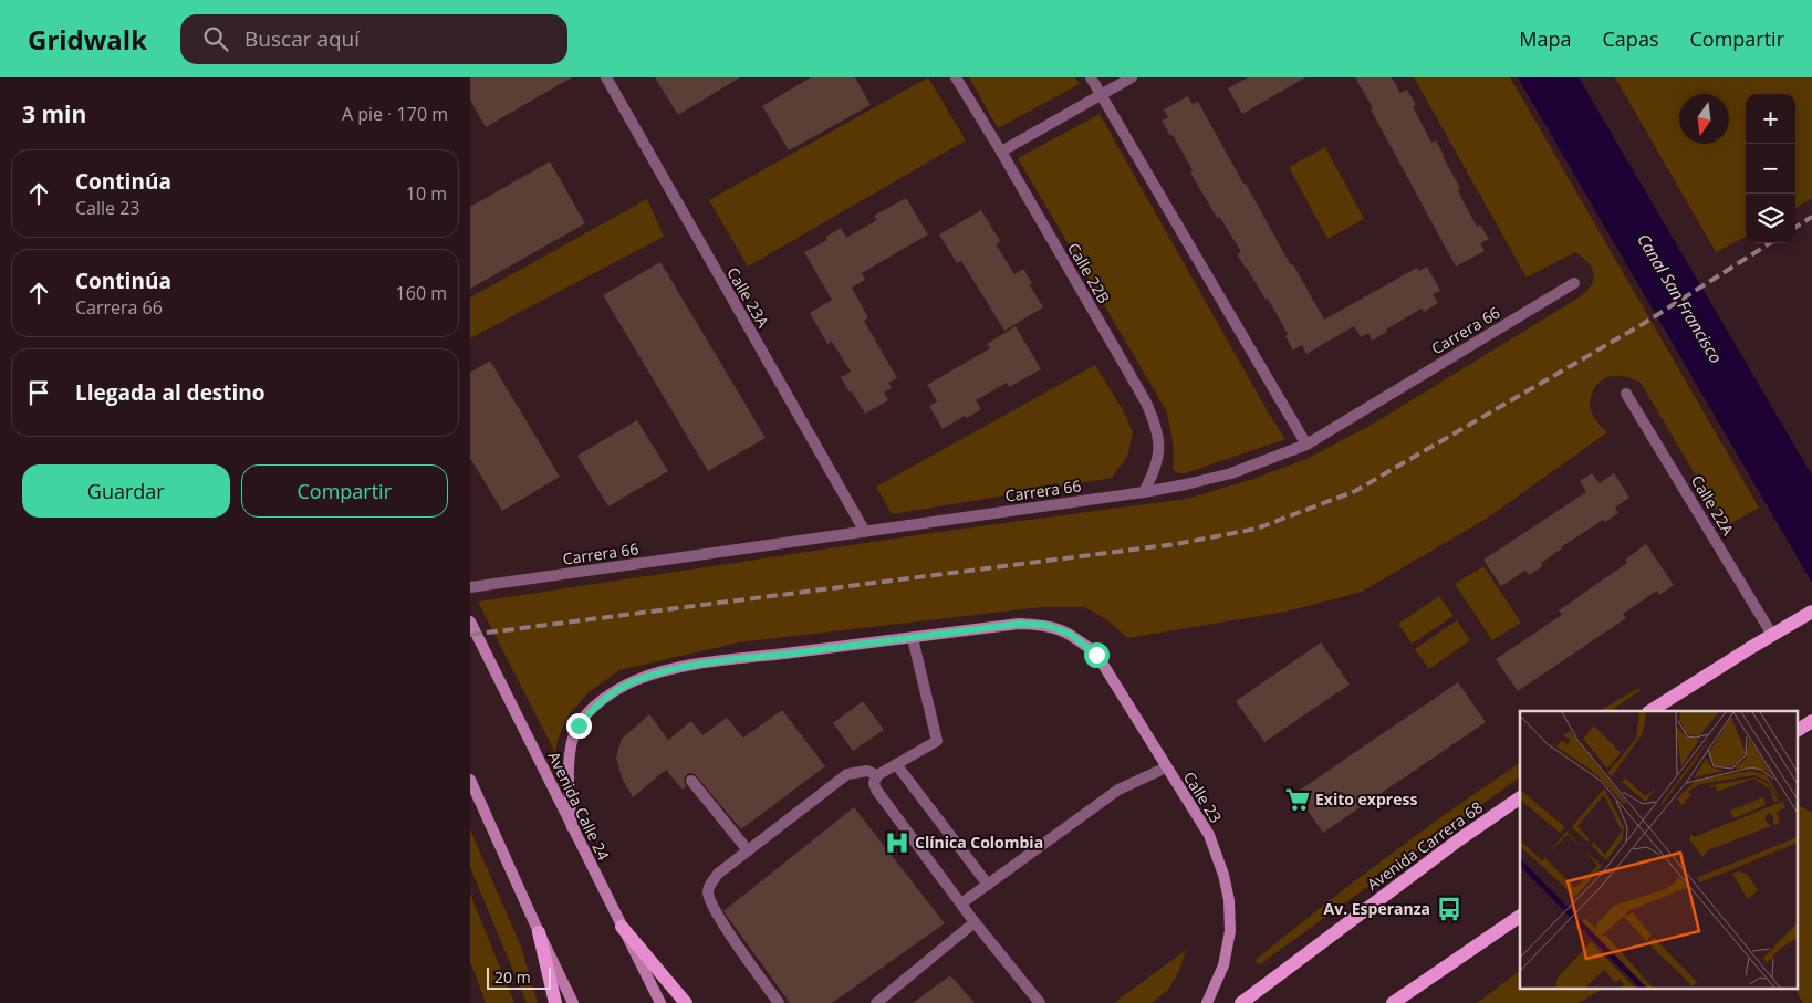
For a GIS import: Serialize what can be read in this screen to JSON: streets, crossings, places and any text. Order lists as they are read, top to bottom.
{
  "streets": {
    "main road": ["Avenida Carrera 68"],
    "street": [
      "Calle 22B",
      "Calle 23A",
      "Carrera 66",
      "Calle 22A",
      "Calle 23",
      "Avenida Calle 24"
    ]
  },
  "crossings": [
    ["Calle 22B", "Carrera 66"],
    ["Calle 23A", "Carrera 66"]
  ],
  "water": ["Canal San Francisco"],
  "places": {
    "supermarket": ["Exito express"],
    "hospital": ["Clínica Colombia"],
    "bus stop": ["Av. Esperanza"]
  },
  "scale_bar": "20 m",
  "north": "bottom",
  "page": {
    "header": "Gridwalk",
    "search": "Buscar aquí",
    "nav": ["Mapa", "Capas", "Compartir"],
    "heading": ["3 min", "A pie · 170 m"],
    "map_buttons": ["+", "−"],
    "list": [
      ["Continúa", "Calle 23", "10 m"],
      ["Continúa", "Carrera 66", "160 m"],
      "Llegada al destino"
    ],
    "buttons": ["Guardar", "Compartir"],
    "scale": "20 m"
  }
}
